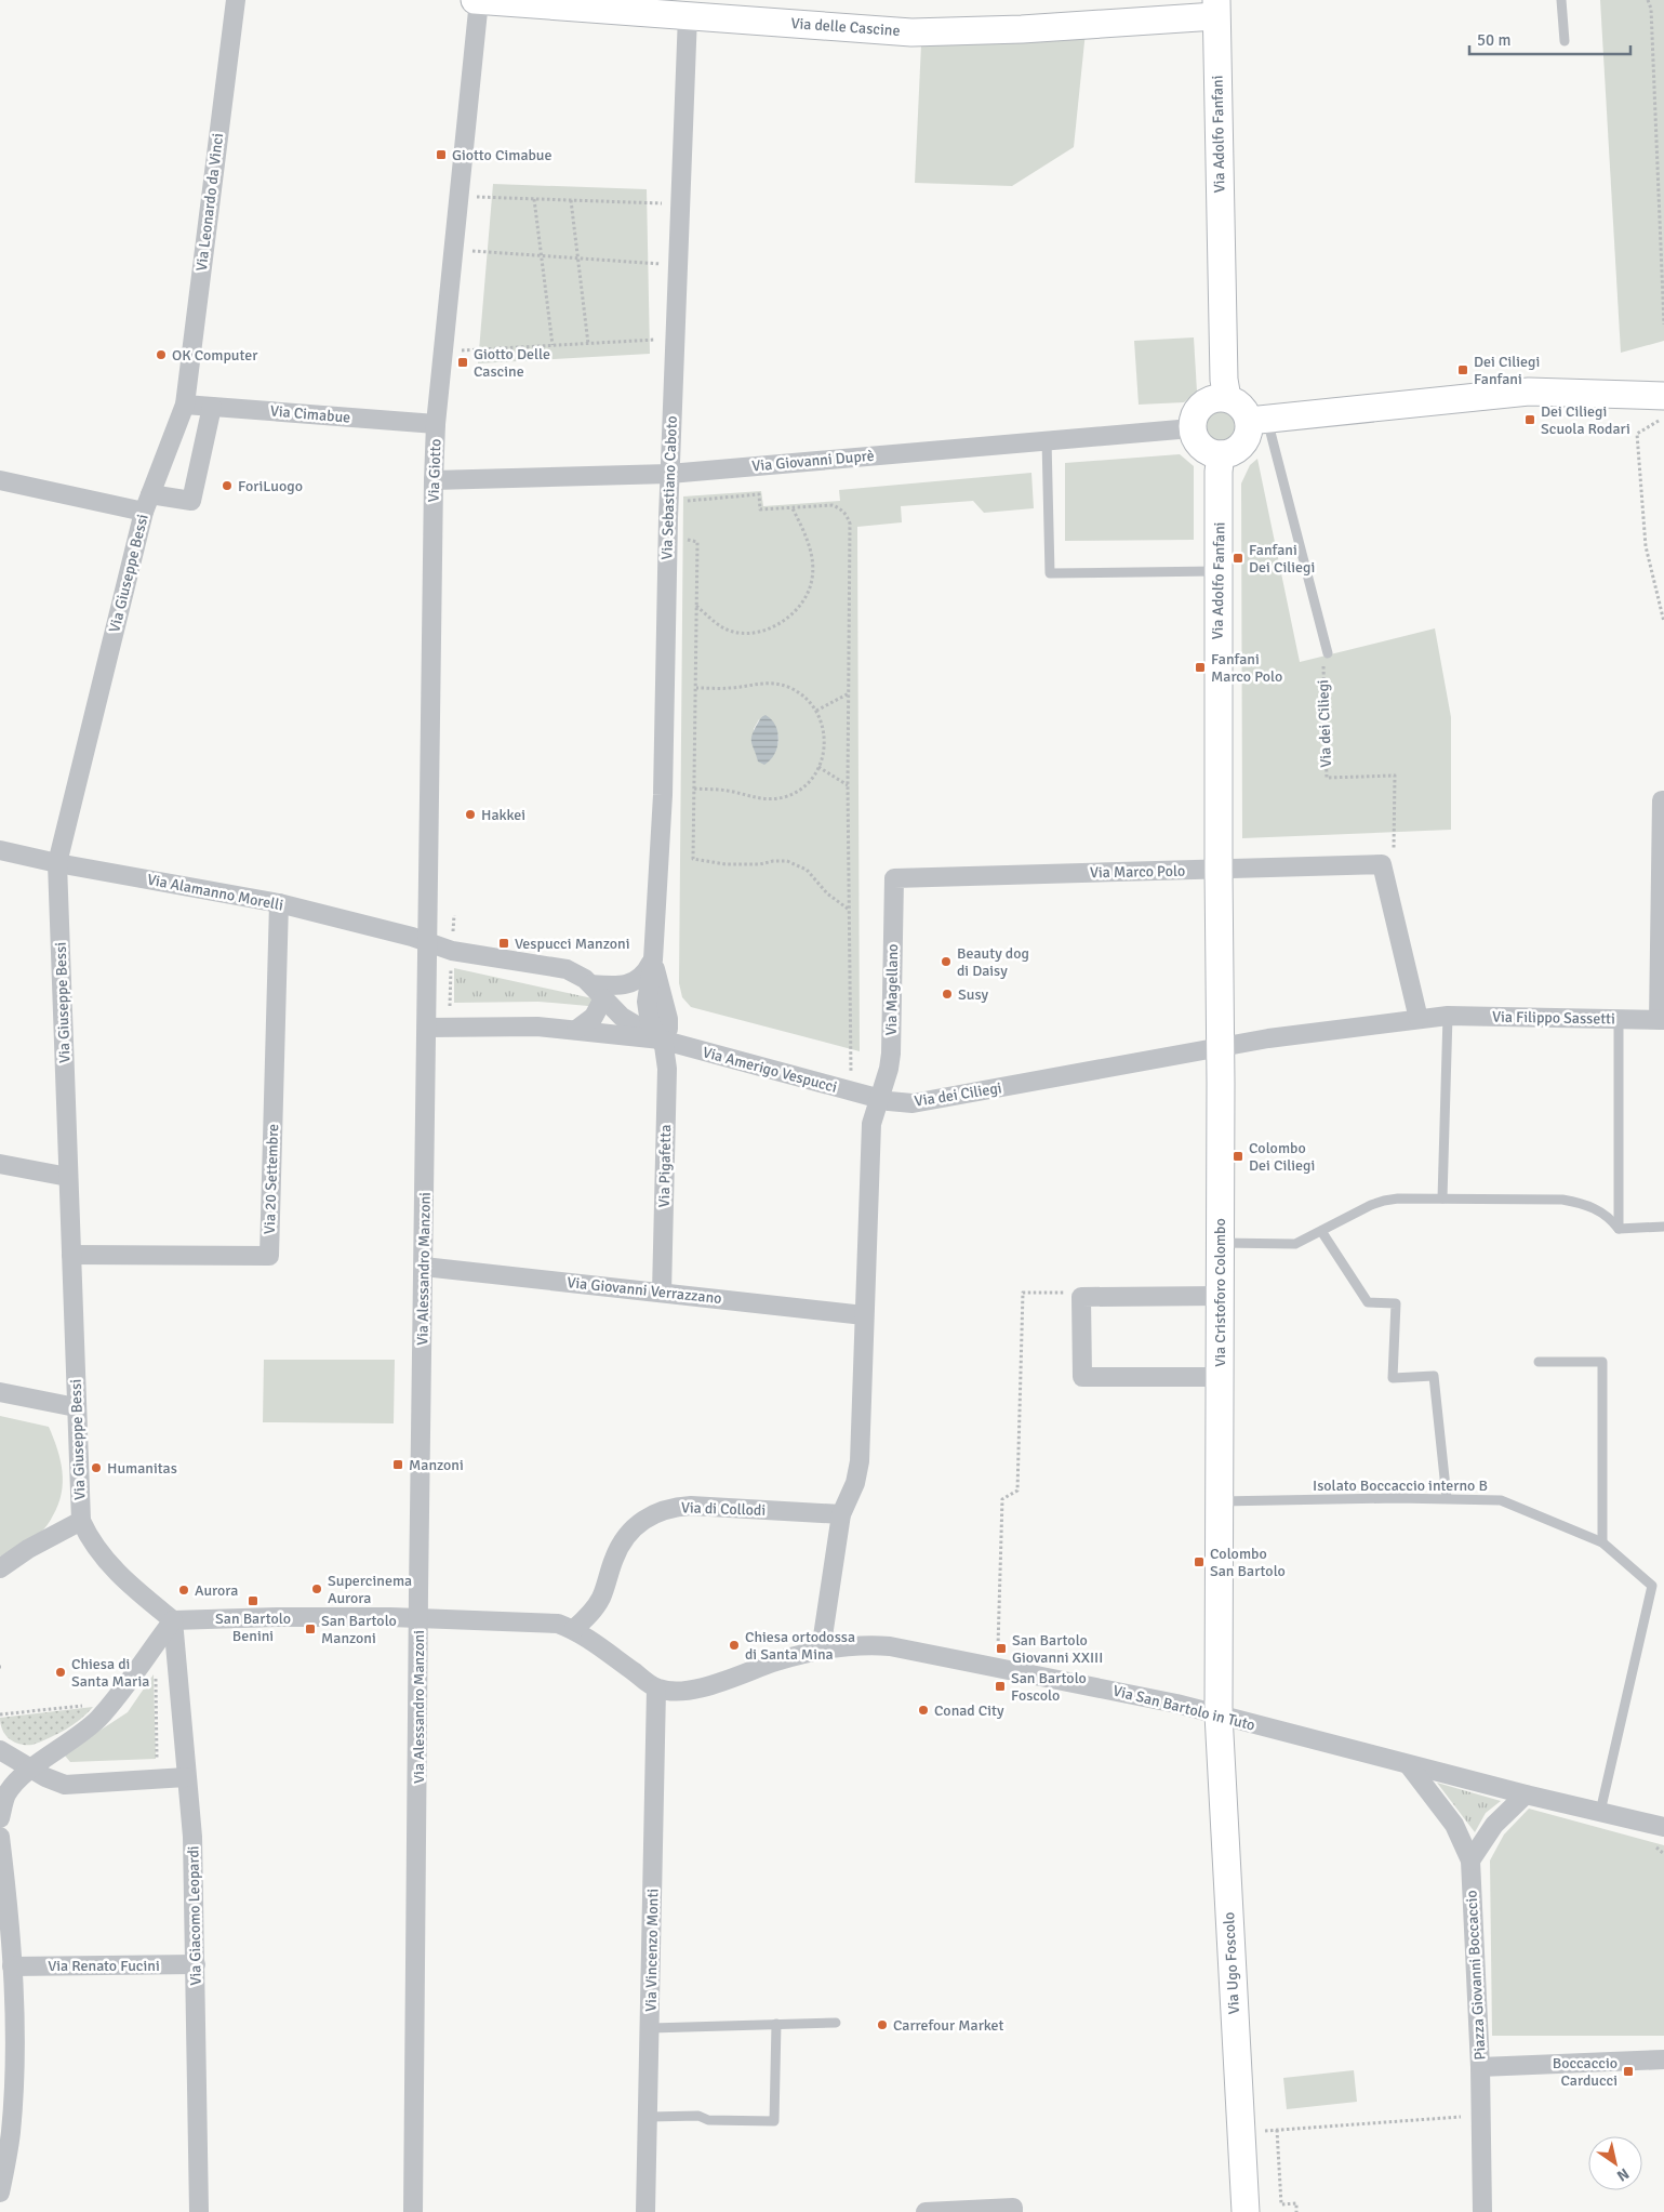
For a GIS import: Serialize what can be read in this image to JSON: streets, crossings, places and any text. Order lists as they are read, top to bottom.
{
  "streets": {
    "street": [
      "Via delle Cascine",
      "Via Adolfo Fanfani",
      "Via Leonardo da Vinci",
      "Via Cimabue",
      "Via Giovanni Duprè",
      "Via Giotto",
      "Via Sebastiano Caboto",
      "Via Giuseppe Bessi",
      "Via dei Ciliegi",
      "Via Marco Polo",
      "Via Alamanno Morelli",
      "Via Magellano",
      "Via Filippo Sassetti",
      "Via Amerigo Vespucci",
      "Via Pigafetta",
      "Via 20 Settembre",
      "Via Alessandro Manzoni",
      "Via Giovanni Verrazzano",
      "Via Cristoforo Colombo",
      "Via di Collodi",
      "Via San Bartolo in Tuto",
      "Via Giacomo Leopardi",
      "Via Vincenzo Monti",
      "Via Ugo Foscolo",
      "Via Renato Fucini",
      "Piazza Giovanni Boccaccio"
    ],
    "lane": ["Isolato Boccaccio interno B"]
  },
  "crossings": [
    ["Via delle Cascine", "Via Adolfo Fanfani"],
    ["Via delle Cascine", "Via Giotto"],
    ["Via delle Cascine", "Via Sebastiano Caboto"],
    ["Via Adolfo Fanfani", "Via Giovanni Duprè"],
    ["Via Adolfo Fanfani", "Via Marco Polo"],
    ["Via Adolfo Fanfani", "Via Cristoforo Colombo"],
    ["Via Leonardo da Vinci", "Via Cimabue"],
    ["Via Leonardo da Vinci", "Via Giuseppe Bessi"],
    ["Via Cimabue", "Via Giotto"],
    ["Via Giovanni Duprè", "Via Giotto"],
    ["Via Giovanni Duprè", "Via Sebastiano Caboto"],
    ["Via Giotto", "Via Alamanno Morelli"],
    ["Via Giotto", "Via Amerigo Vespucci"],
    ["Via Giotto", "Via Alessandro Manzoni"],
    ["Via Sebastiano Caboto", "Via Amerigo Vespucci"],
    ["Via Sebastiano Caboto", "Via Pigafetta"],
    ["Via Giuseppe Bessi", "Via Alamanno Morelli"],
    ["Via Giuseppe Bessi", "Via 20 Settembre"],
    ["Via dei Ciliegi", "Via Marco Polo"],
    ["Via dei Ciliegi", "Via Magellano"],
    ["Via dei Ciliegi", "Via Filippo Sassetti"],
    ["Via dei Ciliegi", "Via Amerigo Vespucci"],
    ["Via dei Ciliegi", "Via Cristoforo Colombo"],
    ["Via Marco Polo", "Via Magellano"],
    ["Via Marco Polo", "Via Cristoforo Colombo"],
    ["Via Alamanno Morelli", "Via Amerigo Vespucci"],
    ["Via Alamanno Morelli", "Via 20 Settembre"],
    ["Via Alamanno Morelli", "Via Alessandro Manzoni"],
    ["Via Magellano", "Via Amerigo Vespucci"],
    ["Via Amerigo Vespucci", "Via Pigafetta"],
    ["Via Amerigo Vespucci", "Via Alessandro Manzoni"],
    ["Via Pigafetta", "Via Giovanni Verrazzano"],
    ["Via Alessandro Manzoni", "Via Giovanni Verrazzano"],
    ["Via Cristoforo Colombo", "Isolato Boccaccio interno B"],
    ["Via Cristoforo Colombo", "Via San Bartolo in Tuto"],
    ["Via Cristoforo Colombo", "Via Ugo Foscolo"],
    ["Via San Bartolo in Tuto", "Via Vincenzo Monti"],
    ["Via San Bartolo in Tuto", "Via Ugo Foscolo"],
    ["Via San Bartolo in Tuto", "Piazza Giovanni Boccaccio"],
    ["Via Giacomo Leopardi", "Via Renato Fucini"]
  ],
  "places": {
    "transit": [
      "Giotto Cimabue",
      "Giotto Delle Cascine",
      "Dei Ciliegi Fanfani",
      "Dei Ciliegi Scuola Rodari",
      "Fanfani Dei Ciliegi",
      "Fanfani Marco Polo",
      "Vespucci Manzoni",
      "Colombo Dei Ciliegi",
      "Manzoni",
      "Colombo San Bartolo",
      "San Bartolo Benini",
      "San Bartolo Manzoni",
      "San Bartolo Giovanni XXIII",
      "San Bartolo Foscolo",
      "Boccaccio Carducci"
    ],
    "other": [
      "OK Computer",
      "ForiLuogo",
      "Hakkei",
      "Beauty dog di Daisy",
      "Susy",
      "Humanitas",
      "Supercinema Aurora",
      "Aurora",
      "Chiesa ortodossa di Santa Mina",
      "Chiesa di Santa Maria",
      "Conad City",
      "Carrefour Market"
    ]
  },
  "scale_bar": "50 m",
  "north": "bottom right"
}
